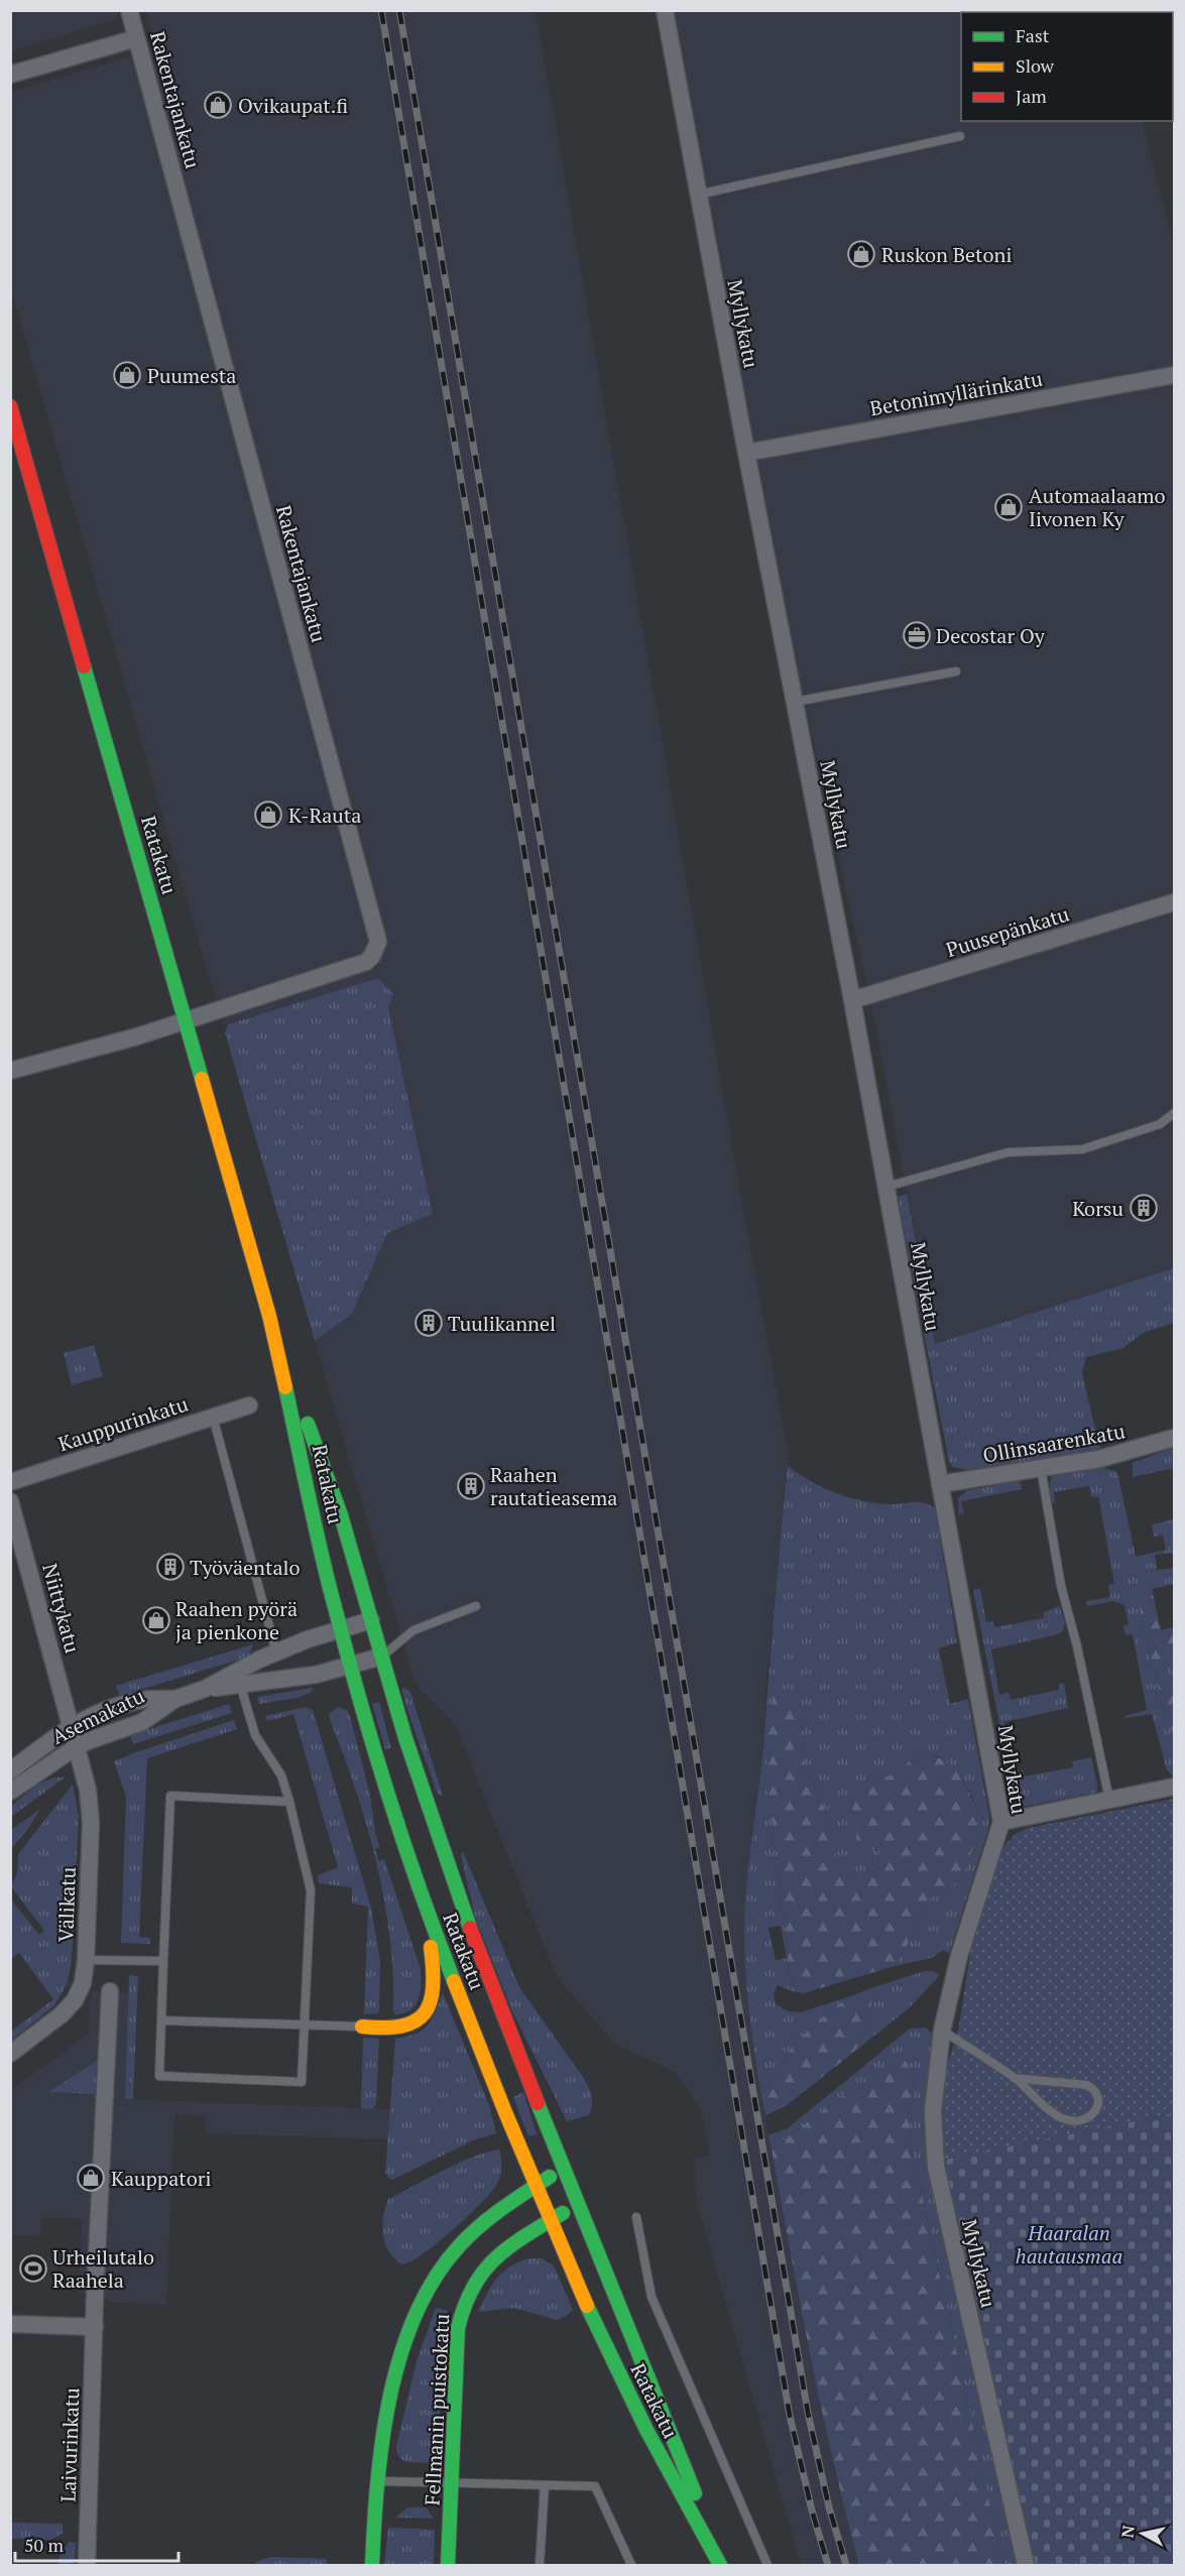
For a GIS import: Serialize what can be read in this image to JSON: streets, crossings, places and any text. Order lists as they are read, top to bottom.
{
  "streets": {
    "main road": ["Ratakatu", "Fellmanin puistokatu"],
    "street": [
      "Rakentajankatu",
      "Myllykatu",
      "Betonimyllärinkatu",
      "Puusepänkatu",
      "Kauppurinkatu",
      "Ollinsaarenkatu",
      "Niittykatu",
      "Asemakatu",
      "Välikatu",
      "Laivurinkatu"
    ]
  },
  "crossings": [
    ["Rakentajankatu", "Ratakatu"],
    ["Myllykatu", "Betonimyllärinkatu"],
    ["Myllykatu", "Puusepänkatu"],
    ["Myllykatu", "Ollinsaarenkatu"],
    ["Ratakatu", "Asemakatu"],
    ["Ratakatu", "Fellmanin puistokatu"],
    ["Niittykatu", "Asemakatu"],
    ["Niittykatu", "Välikatu"],
    ["Asemakatu", "Välikatu"]
  ],
  "parks": ["Haaralan hautausmaa"],
  "places": {
    "shop": [
      "Ovikaupat.fi",
      "Ruskon Betoni",
      "Puumesta",
      "Automaalaamo Iivonen Ky",
      "K-Rauta",
      "Raahen pyörä ja pienkone",
      "Kauppatori"
    ],
    "office": ["Decostar Oy"],
    "building": [
      "Korsu",
      "Tuulikannel",
      "Raahen rautatieasema",
      "Työväentalo"
    ],
    "sports": ["Urheilutalo Raahela"]
  },
  "legend": ["Fast", "Slow", "Jam"],
  "scale_bar": "50 m",
  "north": "left"
}
